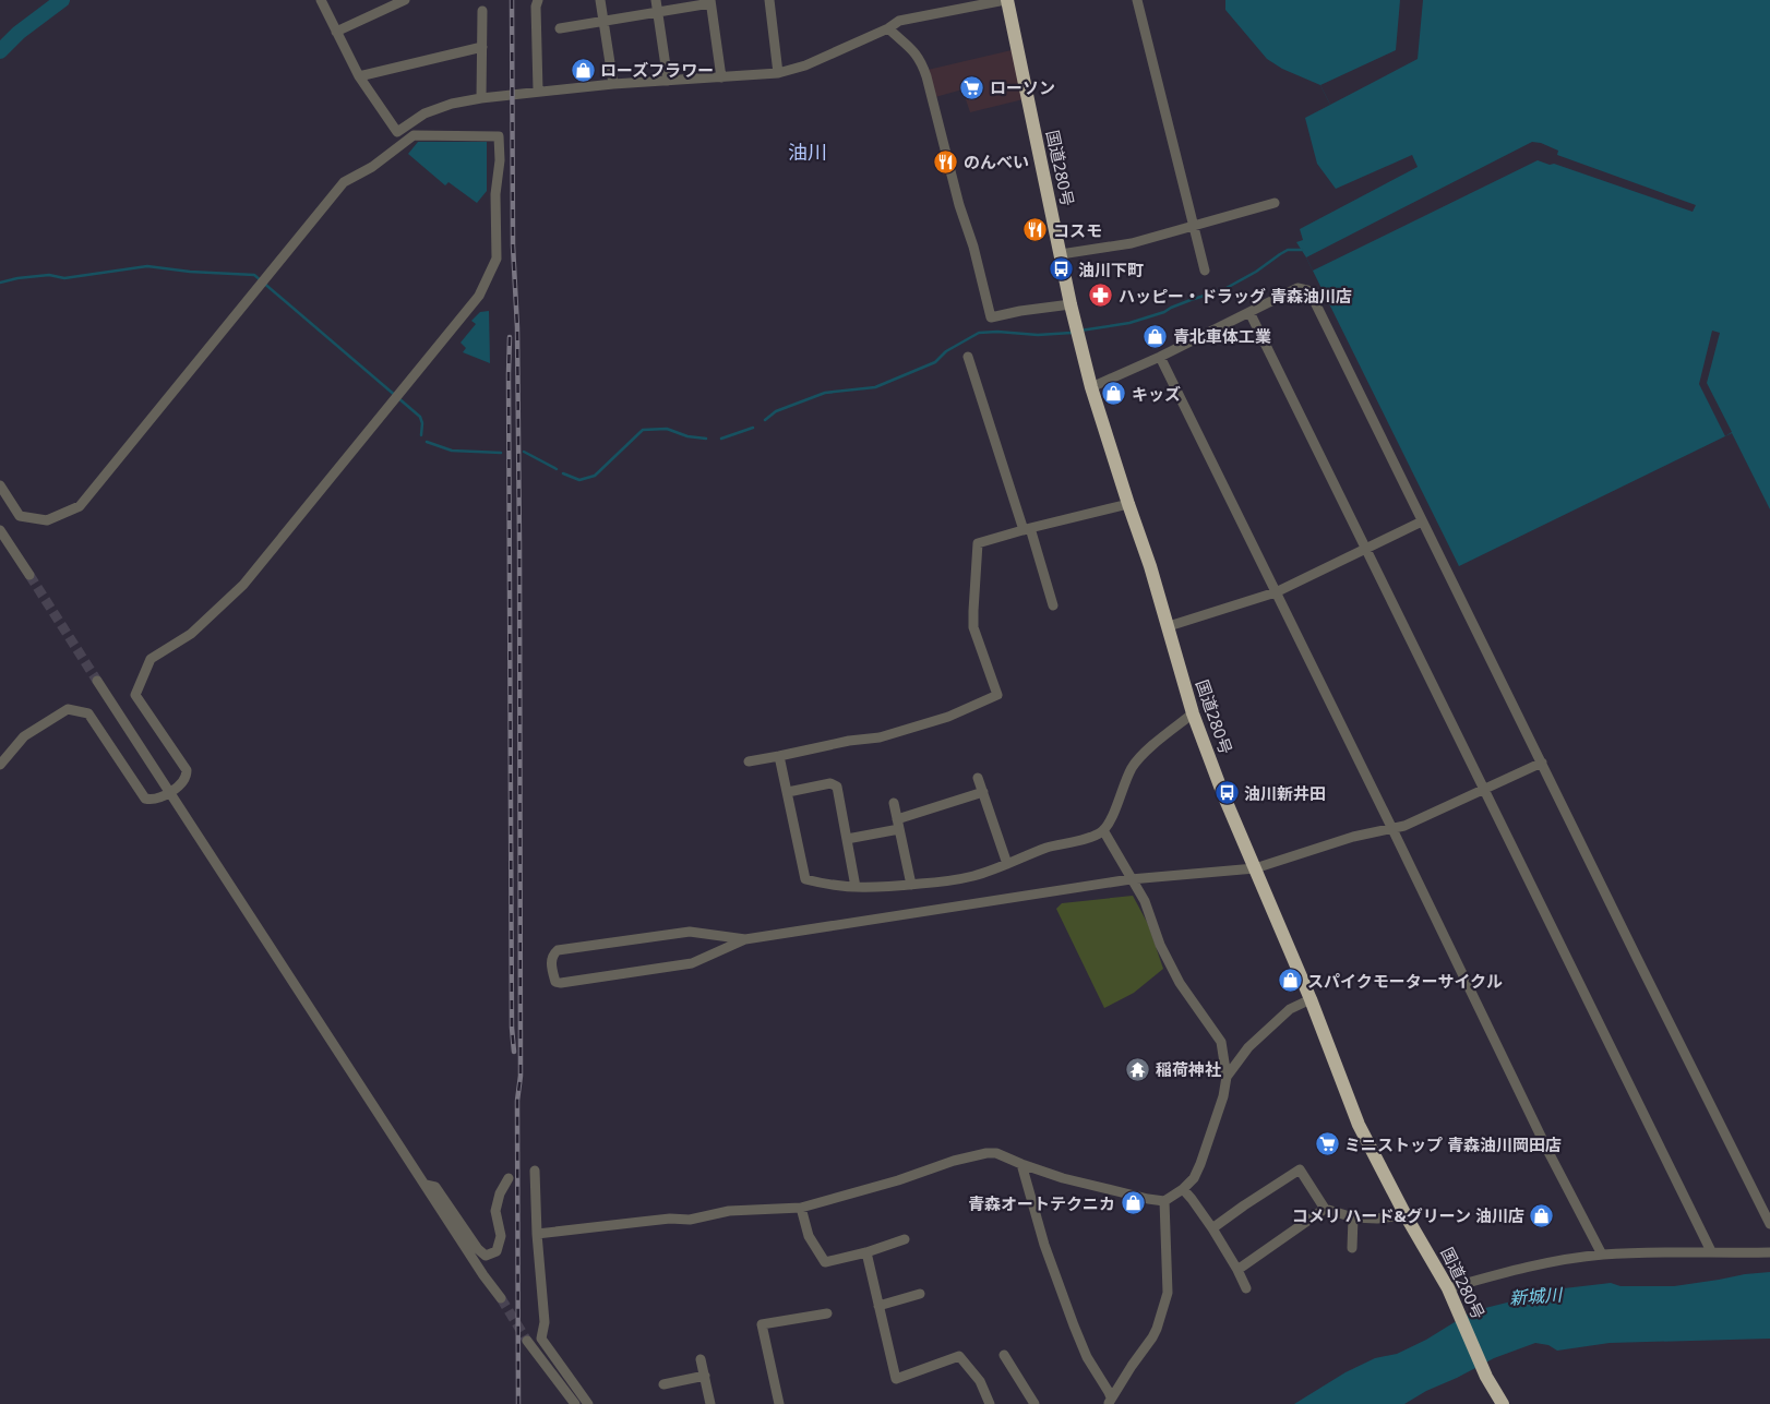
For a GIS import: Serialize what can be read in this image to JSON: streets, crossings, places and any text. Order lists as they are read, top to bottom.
{
  "streets": {
    "highway": ["国道280号"]
  },
  "districts": ["油川"],
  "water": ["新城川"],
  "places": {
    "shop": [
      "ローズフラワー",
      "青北車体工業",
      "キッズ",
      "スパイクモーターサイクル",
      "青森オートテクニカ",
      "コメリ ハード&グリーン 油川店"
    ],
    "supermarket": ["ローソン", "ミニストップ 青森油川岡田店"],
    "restaurant": ["のんべい", "コスモ"],
    "bus stop": ["油川下町", "油川新井田"],
    "pharmacy": ["ハッピー・ドラッグ 青森油川店"],
    "temple": ["稲荷神社"]
  }
}
